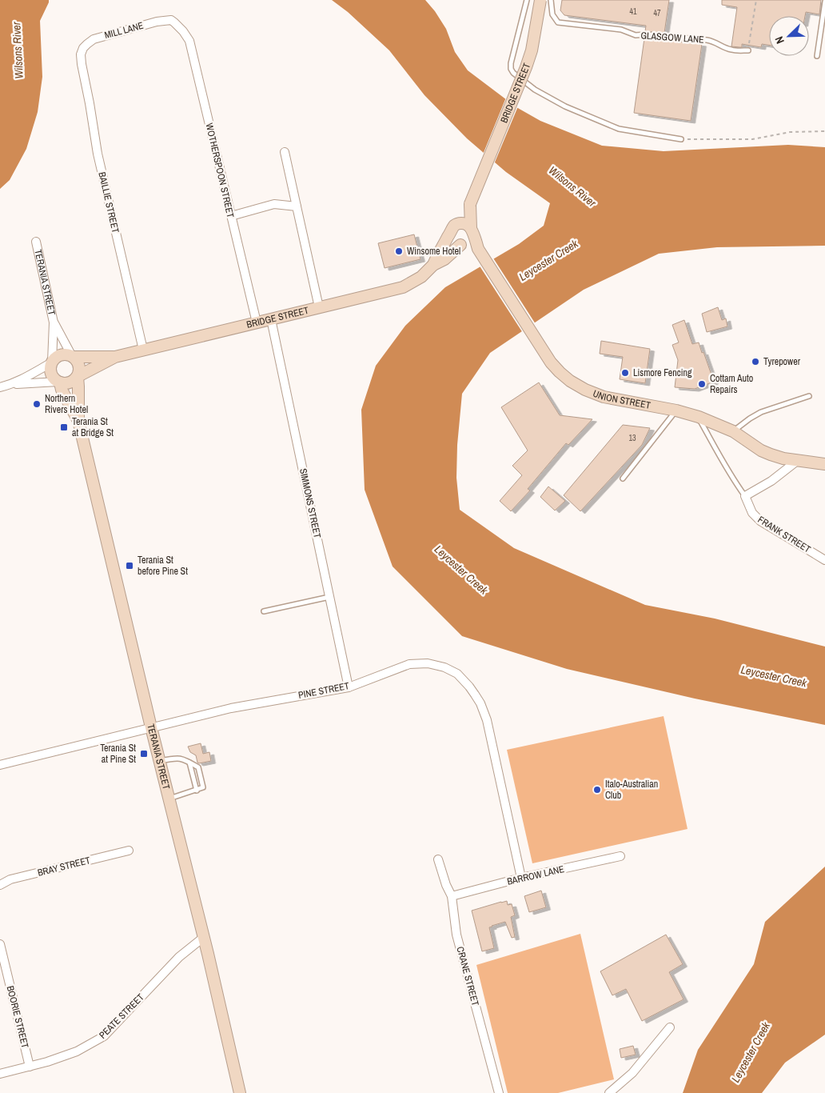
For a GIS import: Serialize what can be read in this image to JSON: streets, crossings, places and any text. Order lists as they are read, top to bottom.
{
  "streets": {
    "main road": ["BRIDGE STREET", "TERANIA STREET", "UNION STREET"],
    "street": [
      "MILL LANE",
      "WOTHERSPOON STREET",
      "BAILLIE STREET",
      "SIMMONS STREET",
      "FRANK STREET",
      "PINE STREET",
      "BRAY STREET",
      "BARROW LANE",
      "CRANE STREET",
      "PEATE STREET",
      "BOORIE STREET"
    ],
    "lane": ["GLASGOW LANE"]
  },
  "crossings": [
    ["MILL LANE", "WOTHERSPOON STREET"],
    ["MILL LANE", "BAILLIE STREET"],
    ["BRIDGE STREET", "WOTHERSPOON STREET"],
    ["BRIDGE STREET", "BAILLIE STREET"],
    ["BRIDGE STREET", "TERANIA STREET"],
    ["BRIDGE STREET", "UNION STREET"],
    ["BRIDGE STREET", "SIMMONS STREET"],
    ["TERANIA STREET", "PINE STREET"],
    ["TERANIA STREET", "PEATE STREET"],
    ["SIMMONS STREET", "PINE STREET"],
    ["PINE STREET", "BARROW LANE"],
    ["BARROW LANE", "CRANE STREET"],
    ["PEATE STREET", "BOORIE STREET"]
  ],
  "water": ["Wilsons River", "Leycester Creek"],
  "places": {
    "other": [
      "Winsome Hotel",
      "Tyrepower",
      "Lismore Fencing",
      "Cottam Auto Repairs",
      "Northern Rivers Hotel",
      "Italo-Australian Club"
    ],
    "transit": ["Terania St at Bridge St", "Terania St before Pine St", "Terania St at Pine St"]
  },
  "house_numbers": ["41", "47", "13"],
  "north": "bottom left"
}
